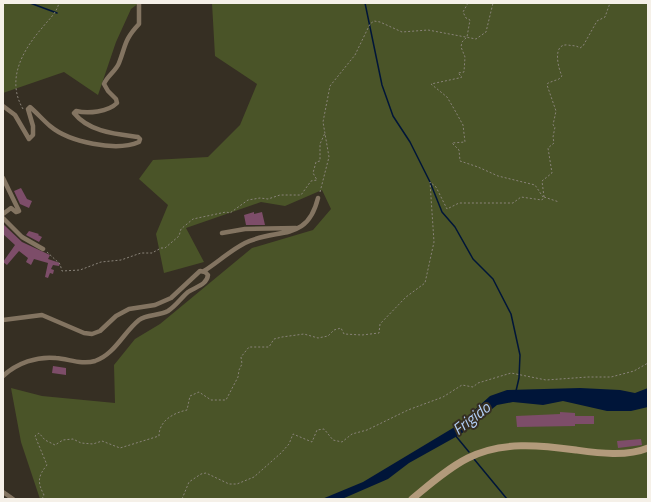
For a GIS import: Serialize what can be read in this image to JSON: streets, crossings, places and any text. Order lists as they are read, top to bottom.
{
  "water": ["Frigido"]
}
